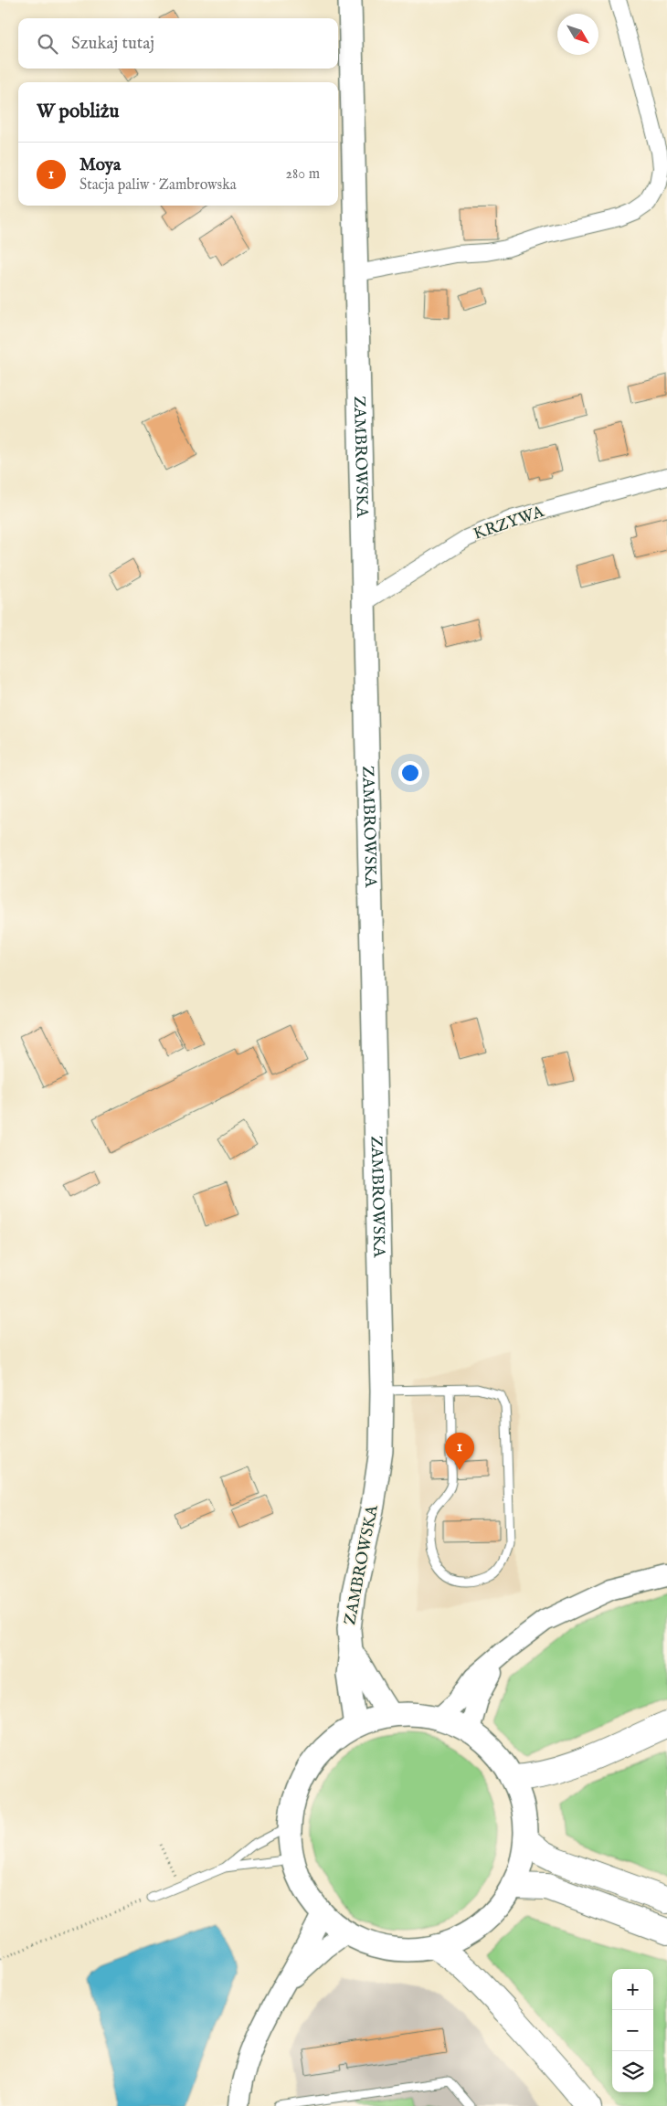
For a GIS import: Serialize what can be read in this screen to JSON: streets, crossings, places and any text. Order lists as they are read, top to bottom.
{
  "streets": {
    "main road": ["ZAMBROWSKA"],
    "street": ["KRZYWA"]
  },
  "crossings": [
    ["ZAMBROWSKA", "KRZYWA"]
  ],
  "north": "bottom right",
  "page": {
    "search": "Szukaj tutaj",
    "heading": "W pobliżu",
    "list": [
      {
        "mark": "1",
        "name": "Moya",
        "note": "Stacja paliw · Zambrowska",
        "value": "280 m"
      }
    ],
    "pins": "1",
    "map_buttons": ["+", "−"]
  }
}
